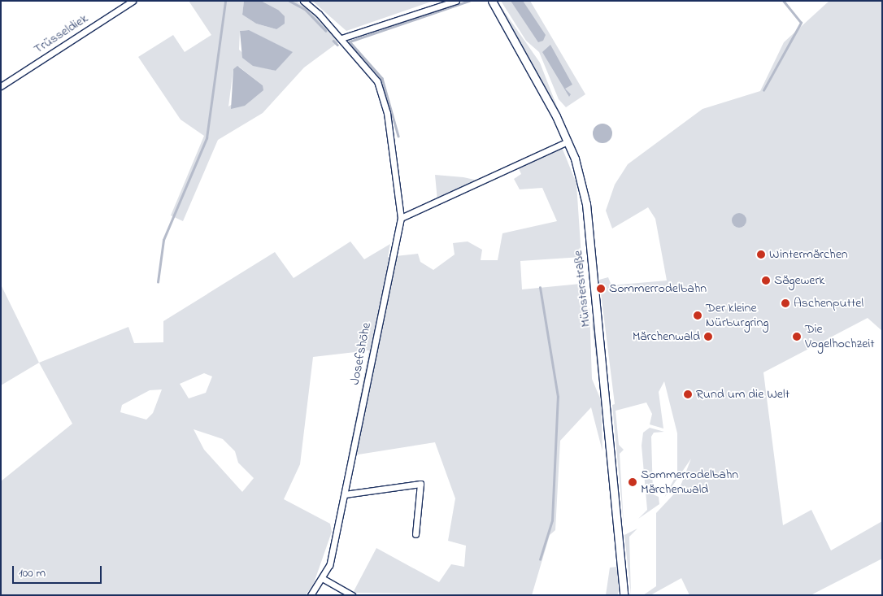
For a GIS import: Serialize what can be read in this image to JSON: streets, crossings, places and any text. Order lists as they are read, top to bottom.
{
  "streets": {
    "main road": ["Münsterstraße"],
    "street": ["Trüsseldiek", "Josefshöhe"]
  },
  "places": [
    "Wintermärchen",
    "Sägewerk",
    "Sommerrodelbahn",
    "Aschenputtel",
    "Der kleine Nürburgring",
    "Märchenwald",
    "Die Vogelhochzeit",
    "Rund um die Welt",
    "Sommerrodelbahn Märchenwald"
  ],
  "scale_bar": "100 m"
}
